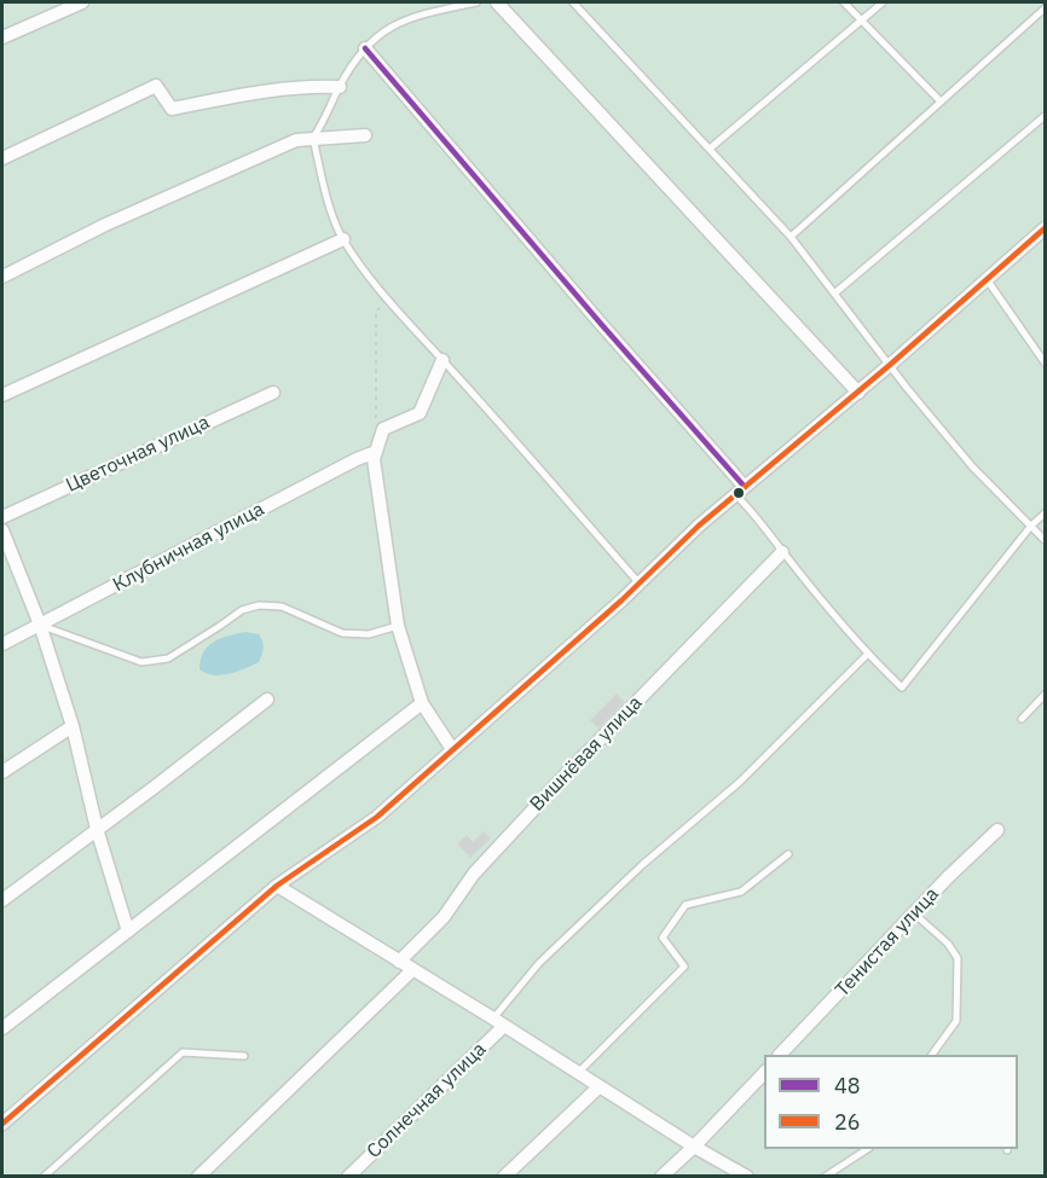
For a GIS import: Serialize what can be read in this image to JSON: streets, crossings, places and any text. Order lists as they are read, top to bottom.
{
  "streets": {
    "street": [
      "Цветочная улица",
      "Клубничная улица",
      "Вишнёвая улица",
      "Тенистая улица",
      "Солнечная улица"
    ]
  },
  "lines": ["transit line 48", "transit line 26"],
  "legend": ["48", "26"]
}
